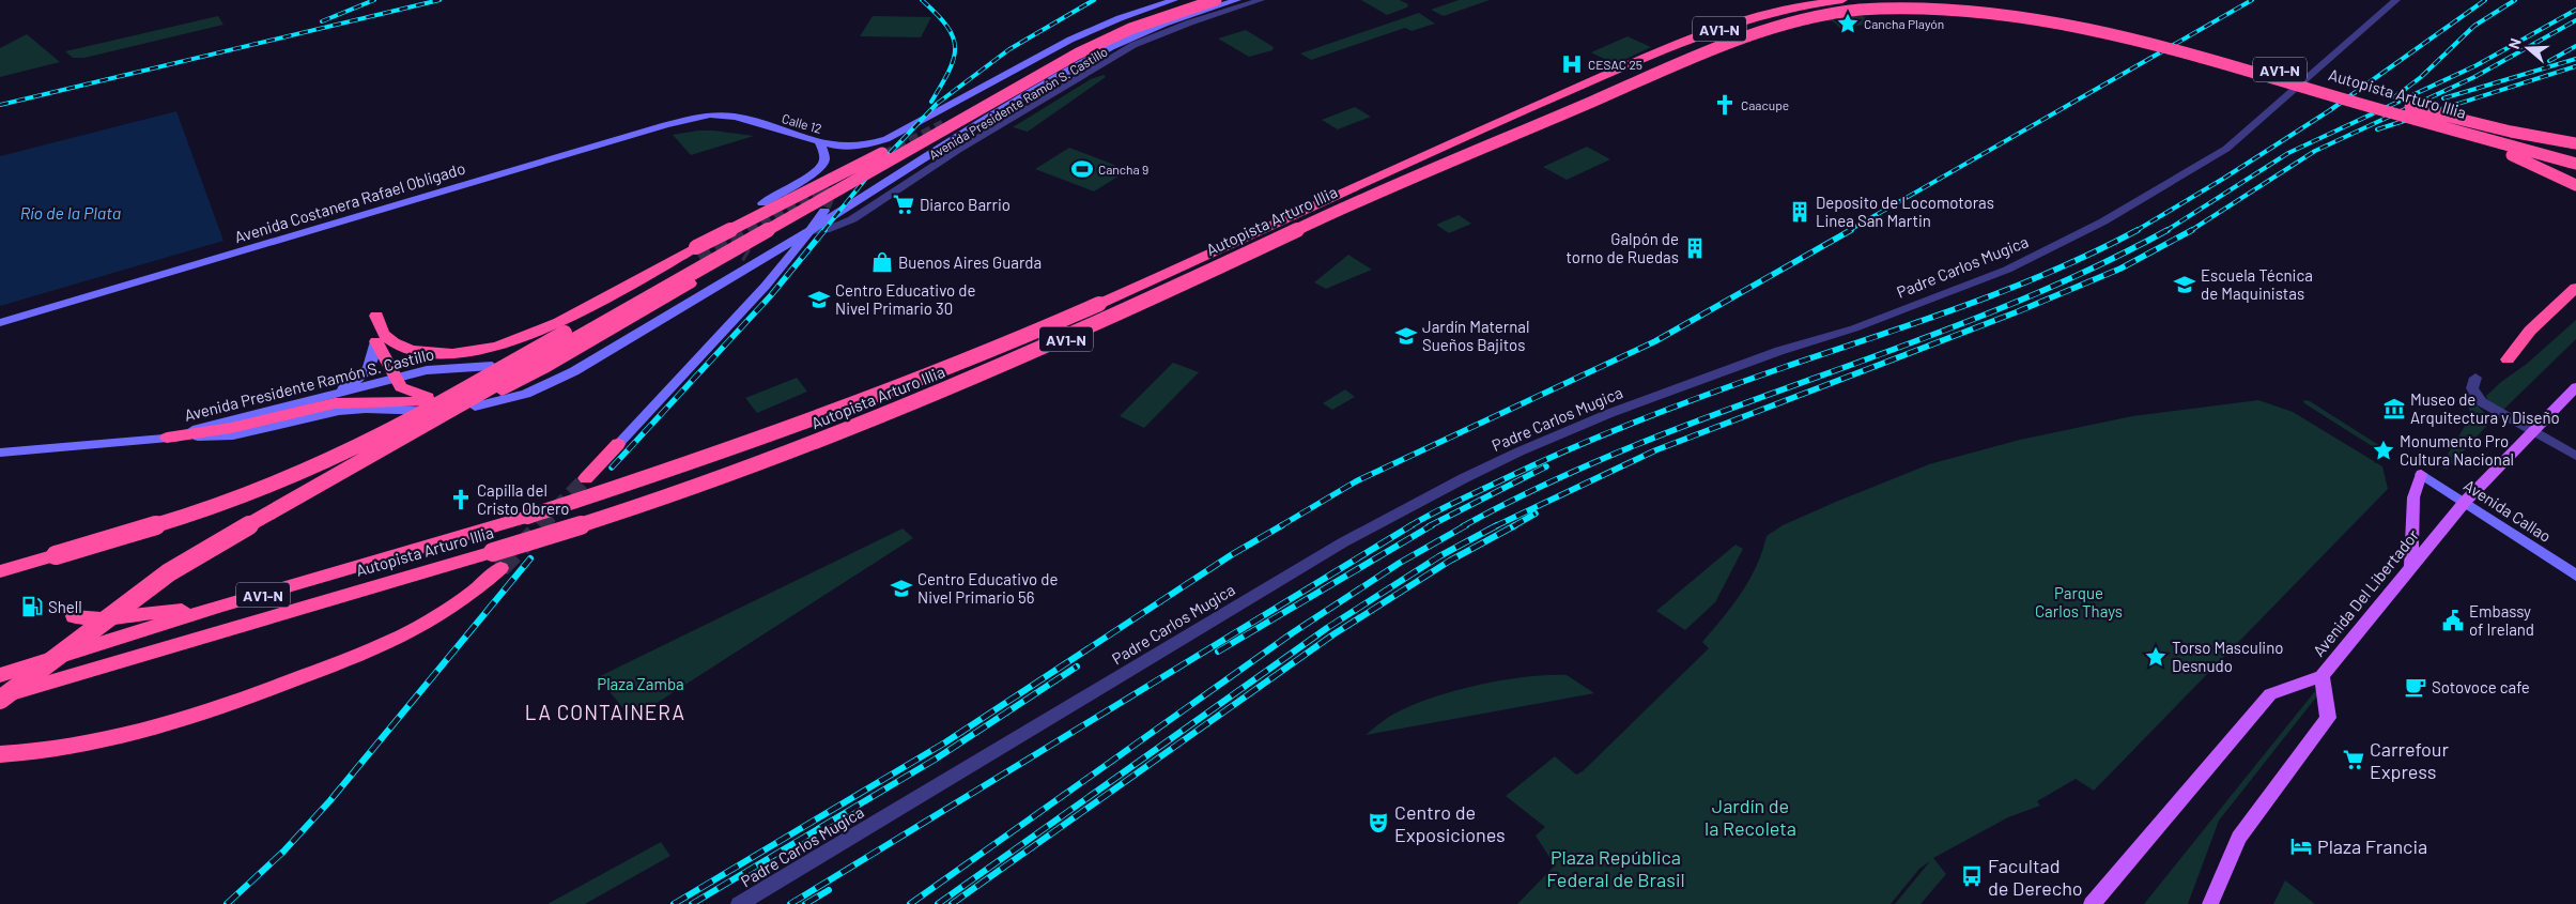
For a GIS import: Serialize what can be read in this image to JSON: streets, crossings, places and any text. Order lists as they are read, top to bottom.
{
  "streets": {
    "highway": ["AV1-N", "Autopista Arturo Illia"],
    "main road": [
      "Avenida Presidente Ramón S. Castillo",
      "Calle 12",
      "Avenida Costanera Rafael Obligado",
      "Avenida Callao",
      "Avenida Del Libertador"
    ],
    "street": ["Padre Carlos Mugica"]
  },
  "crossings": [
    ["Avenida Presidente Ramón S. Castillo", "Calle 12"],
    ["Calle 12", "Avenida Costanera Rafael Obligado"],
    ["Avenida Callao", "Avenida Del Libertador"]
  ],
  "districts": ["LA CONTAINERA"],
  "water": ["Río de la Plata"],
  "parks": [
    "Parque Carlos Thays",
    "Plaza Zamba",
    "Jardín de la Recoleta",
    "Plaza República Federal de Brasil"
  ],
  "places": {
    "place": ["Cancha Playón", "Monumento Pro Cultura Nacional", "Torso Masculino Desnudo"],
    "hospital": ["CESAC 25"],
    "church": ["Caacupe", "Capilla del Cristo Obrero"],
    "sports": ["Cancha 9"],
    "supermarket": ["Diarco Barrio", "Carrefour Express"],
    "building": ["Deposito de Locomotoras Linea San Martin", "Galpón de torno de Ruedas"],
    "shop": ["Buenos Aires Guarda"],
    "school or university": [
      "Escuela Técnica de Maquinistas",
      "Centro Educativo de Nivel Primario 30",
      "Jardín Maternal Sueños Bajitos",
      "Centro Educativo de Nivel Primario 56"
    ],
    "museum": ["Museo de Arquitectura y Diseño"],
    "fuel station": ["Shell"],
    "public building": ["Embassy of Ireland"],
    "cafe": ["Sotovoce cafe"],
    "theatre": ["Centro de Exposiciones"],
    "hotel": ["Plaza Francia"],
    "bus stop": ["Facultad de Derecho"]
  },
  "north": "left"
}
